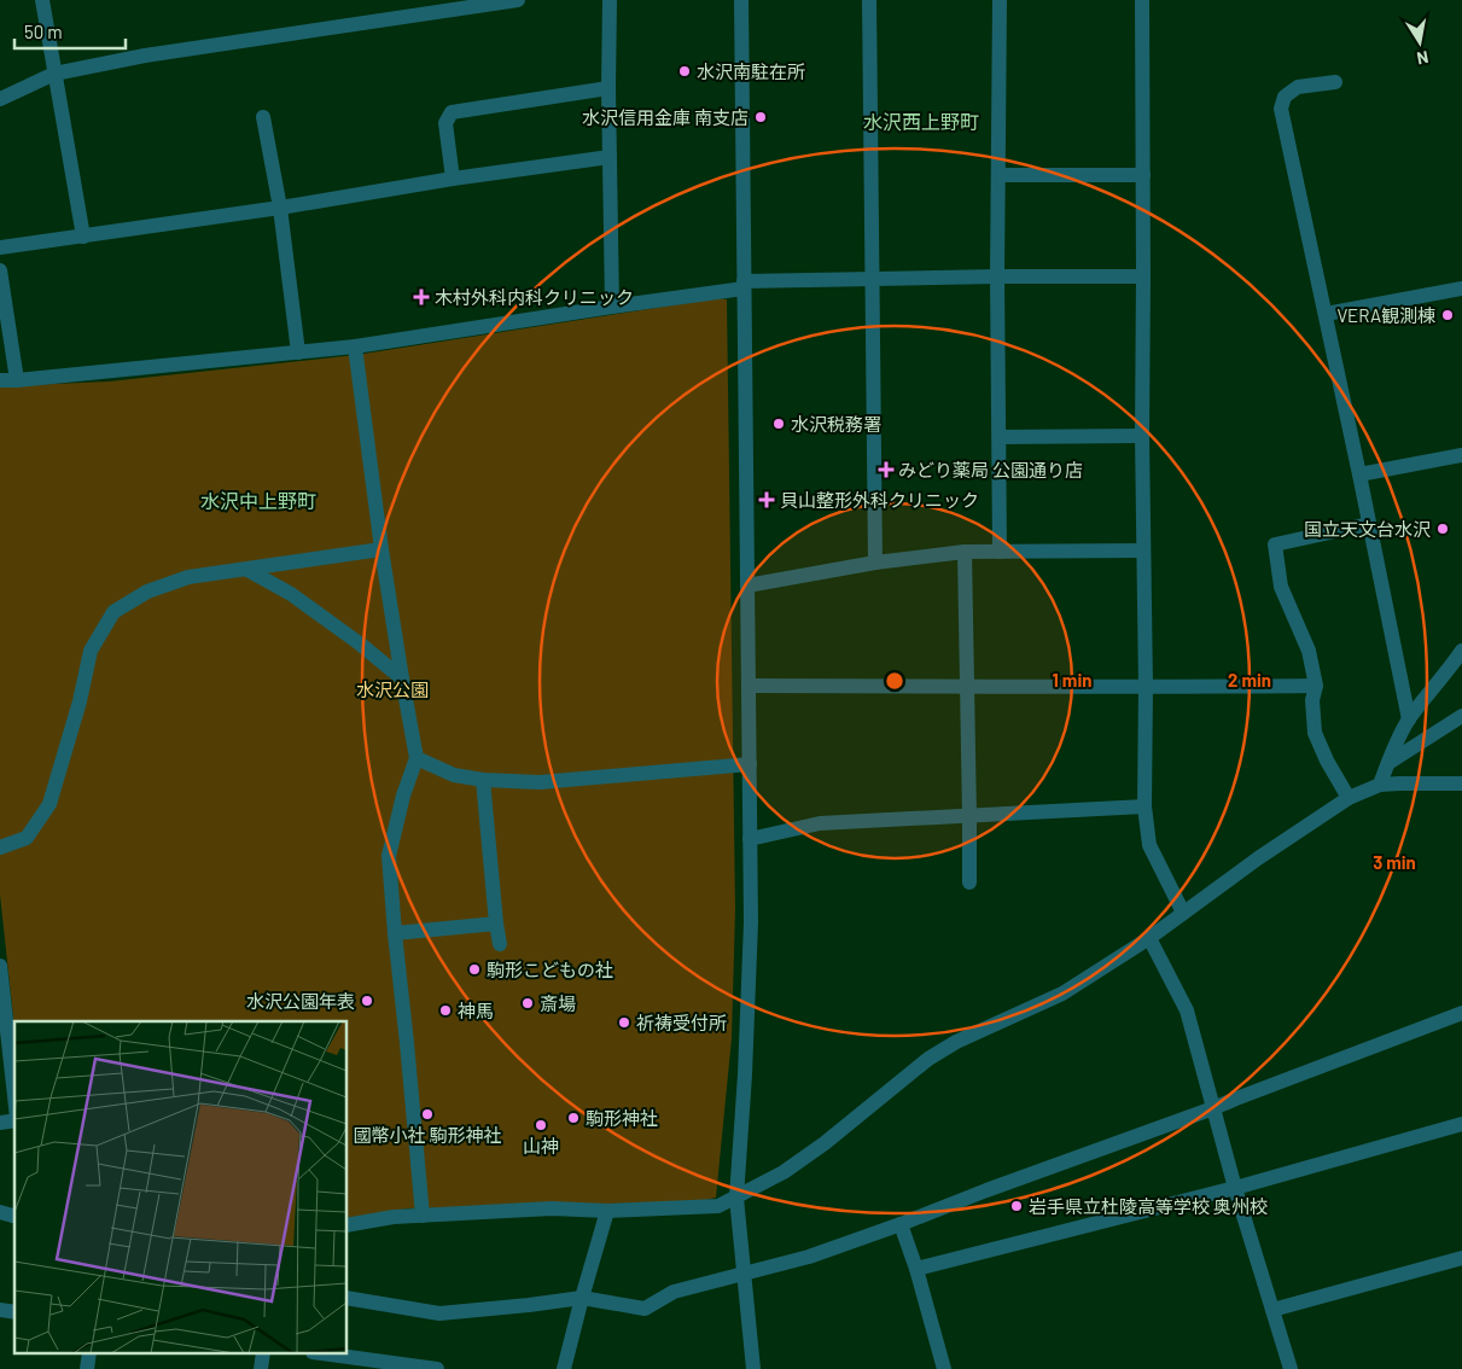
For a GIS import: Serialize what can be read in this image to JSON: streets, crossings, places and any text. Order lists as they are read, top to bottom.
{
  "districts": ["水沢西上野町", "水沢中上野町"],
  "parks": ["水沢公園"],
  "places": {
    "other": [
      "水沢南駐在所",
      "水沢信用金庫 南支店",
      "VERA観測棟",
      "水沢税務署",
      "国立天文台水沢",
      "駒形こどもの社",
      "水沢公園年表",
      "斎場",
      "神馬",
      "祈祷受付所",
      "國幣小社 駒形神社",
      "駒形神社",
      "山神",
      "岩手県立杜陵高等学校 奥州校"
    ],
    "health": ["木村外科内科クリニック", "みどり薬局 公園通り店", "貝山整形外科クリニック"]
  },
  "scale_bar": "50 m",
  "north": "bottom",
  "rings": ["1 min", "2 min", "3 min"]
}
